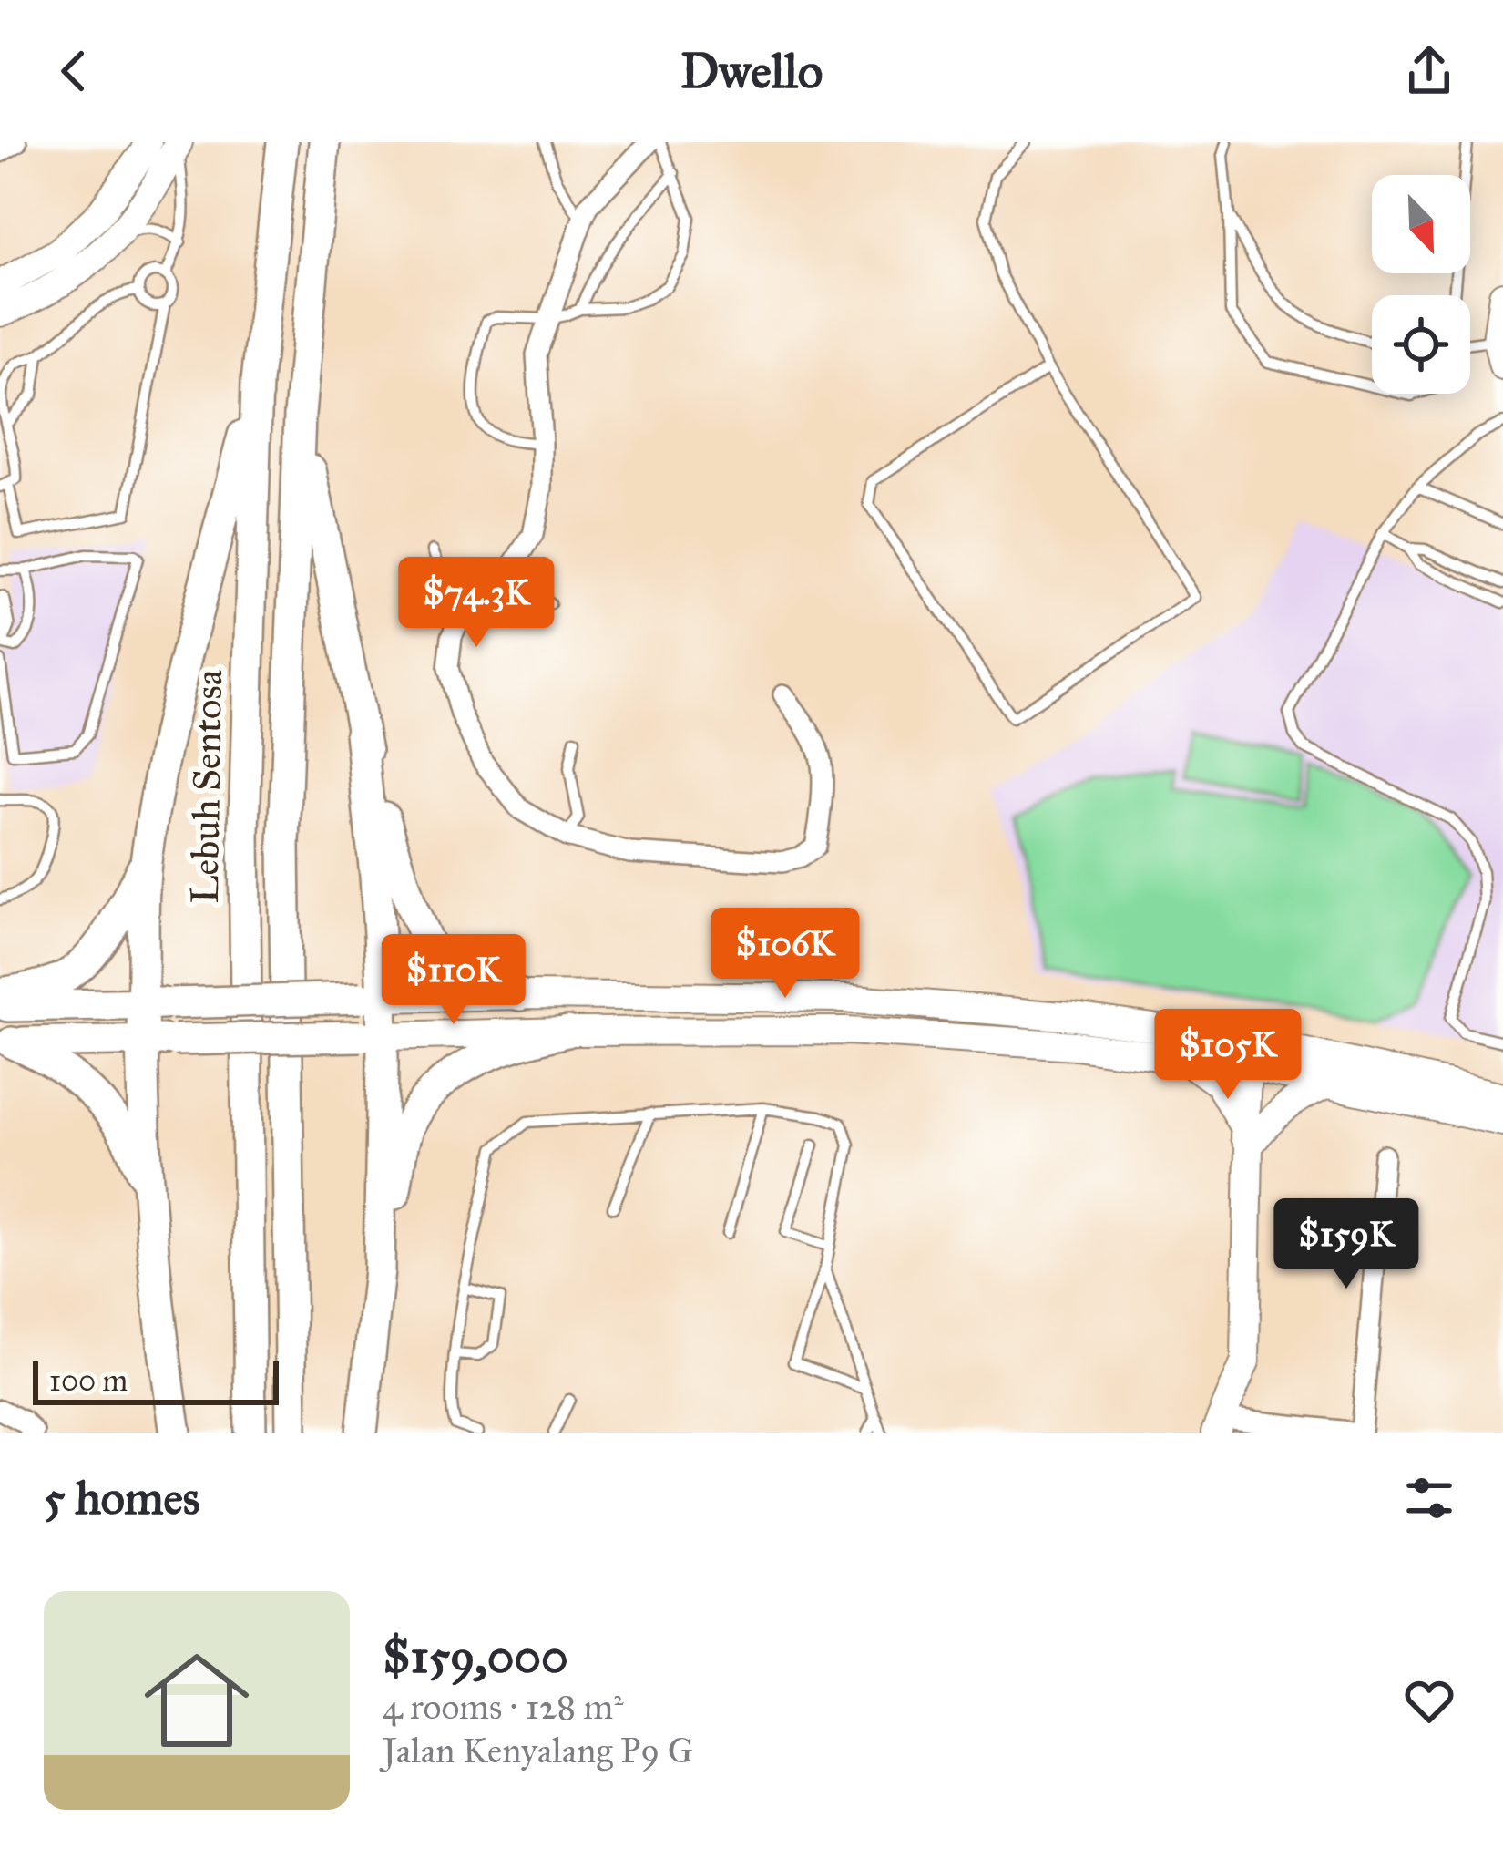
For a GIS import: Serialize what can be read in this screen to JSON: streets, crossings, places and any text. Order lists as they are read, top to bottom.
{
  "streets": {
    "main road": ["Lebuh Sentosa"]
  },
  "scale_bar": "100 m",
  "north": "bottom right",
  "page": {
    "header": "Dwello",
    "price": [
      "$74.3K",
      "$106K",
      "$110K",
      "$105K",
      "$159K"
    ],
    "scale": "100 m",
    "heading": "5 homes",
    "list": [
      {
        "name": "$159,000",
        "note": "4 rooms · 128 m² · Jalan Kenyalang P9 G"
      }
    ]
  }
}
